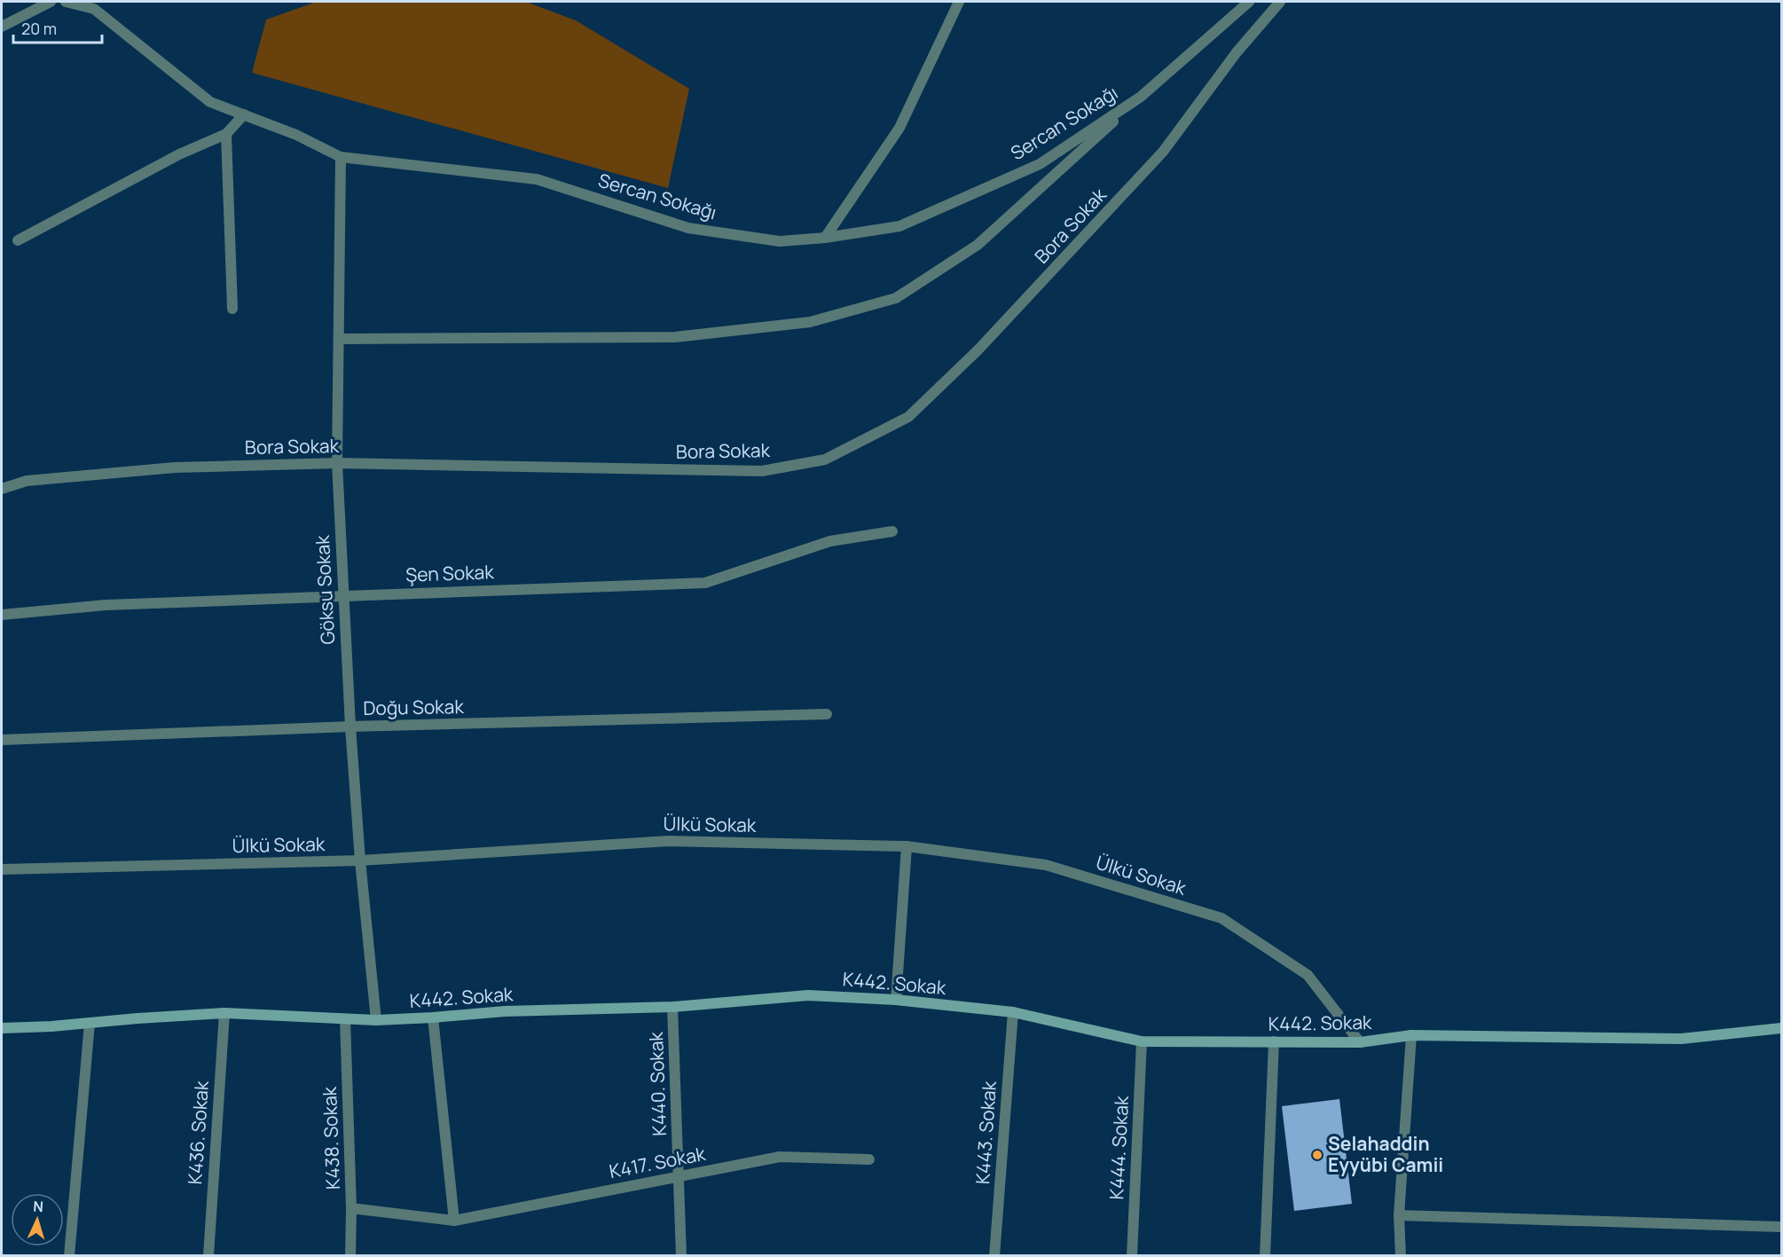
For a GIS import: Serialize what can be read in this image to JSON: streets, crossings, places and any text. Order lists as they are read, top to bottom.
{
  "streets": {
    "main road": ["K442. Sokak"],
    "street": [
      "Sercan Sokağı",
      "Bora Sokak",
      "Şen Sokak",
      "Göksu Sokak",
      "Doğu Sokak",
      "Ülkü Sokak",
      "K440. Sokak",
      "K436. Sokak",
      "K443. Sokak",
      "K438. Sokak",
      "K444. Sokak",
      "K417. Sokak"
    ]
  },
  "crossings": [
    ["Sercan Sokağı", "Göksu Sokak"],
    ["Bora Sokak", "Göksu Sokak"],
    ["Şen Sokak", "Göksu Sokak"],
    ["Göksu Sokak", "Doğu Sokak"],
    ["Göksu Sokak", "Ülkü Sokak"],
    ["Göksu Sokak", "K442. Sokak"],
    ["Ülkü Sokak", "K442. Sokak"],
    ["K442. Sokak", "K440. Sokak"],
    ["K442. Sokak", "K436. Sokak"],
    ["K442. Sokak", "K443. Sokak"],
    ["K442. Sokak", "K438. Sokak"],
    ["K442. Sokak", "K444. Sokak"],
    ["K440. Sokak", "K417. Sokak"],
    ["K438. Sokak", "K417. Sokak"]
  ],
  "places": ["Selahaddin Eyyübi Camii"],
  "scale_bar": "20 m",
  "north": "top"
}
